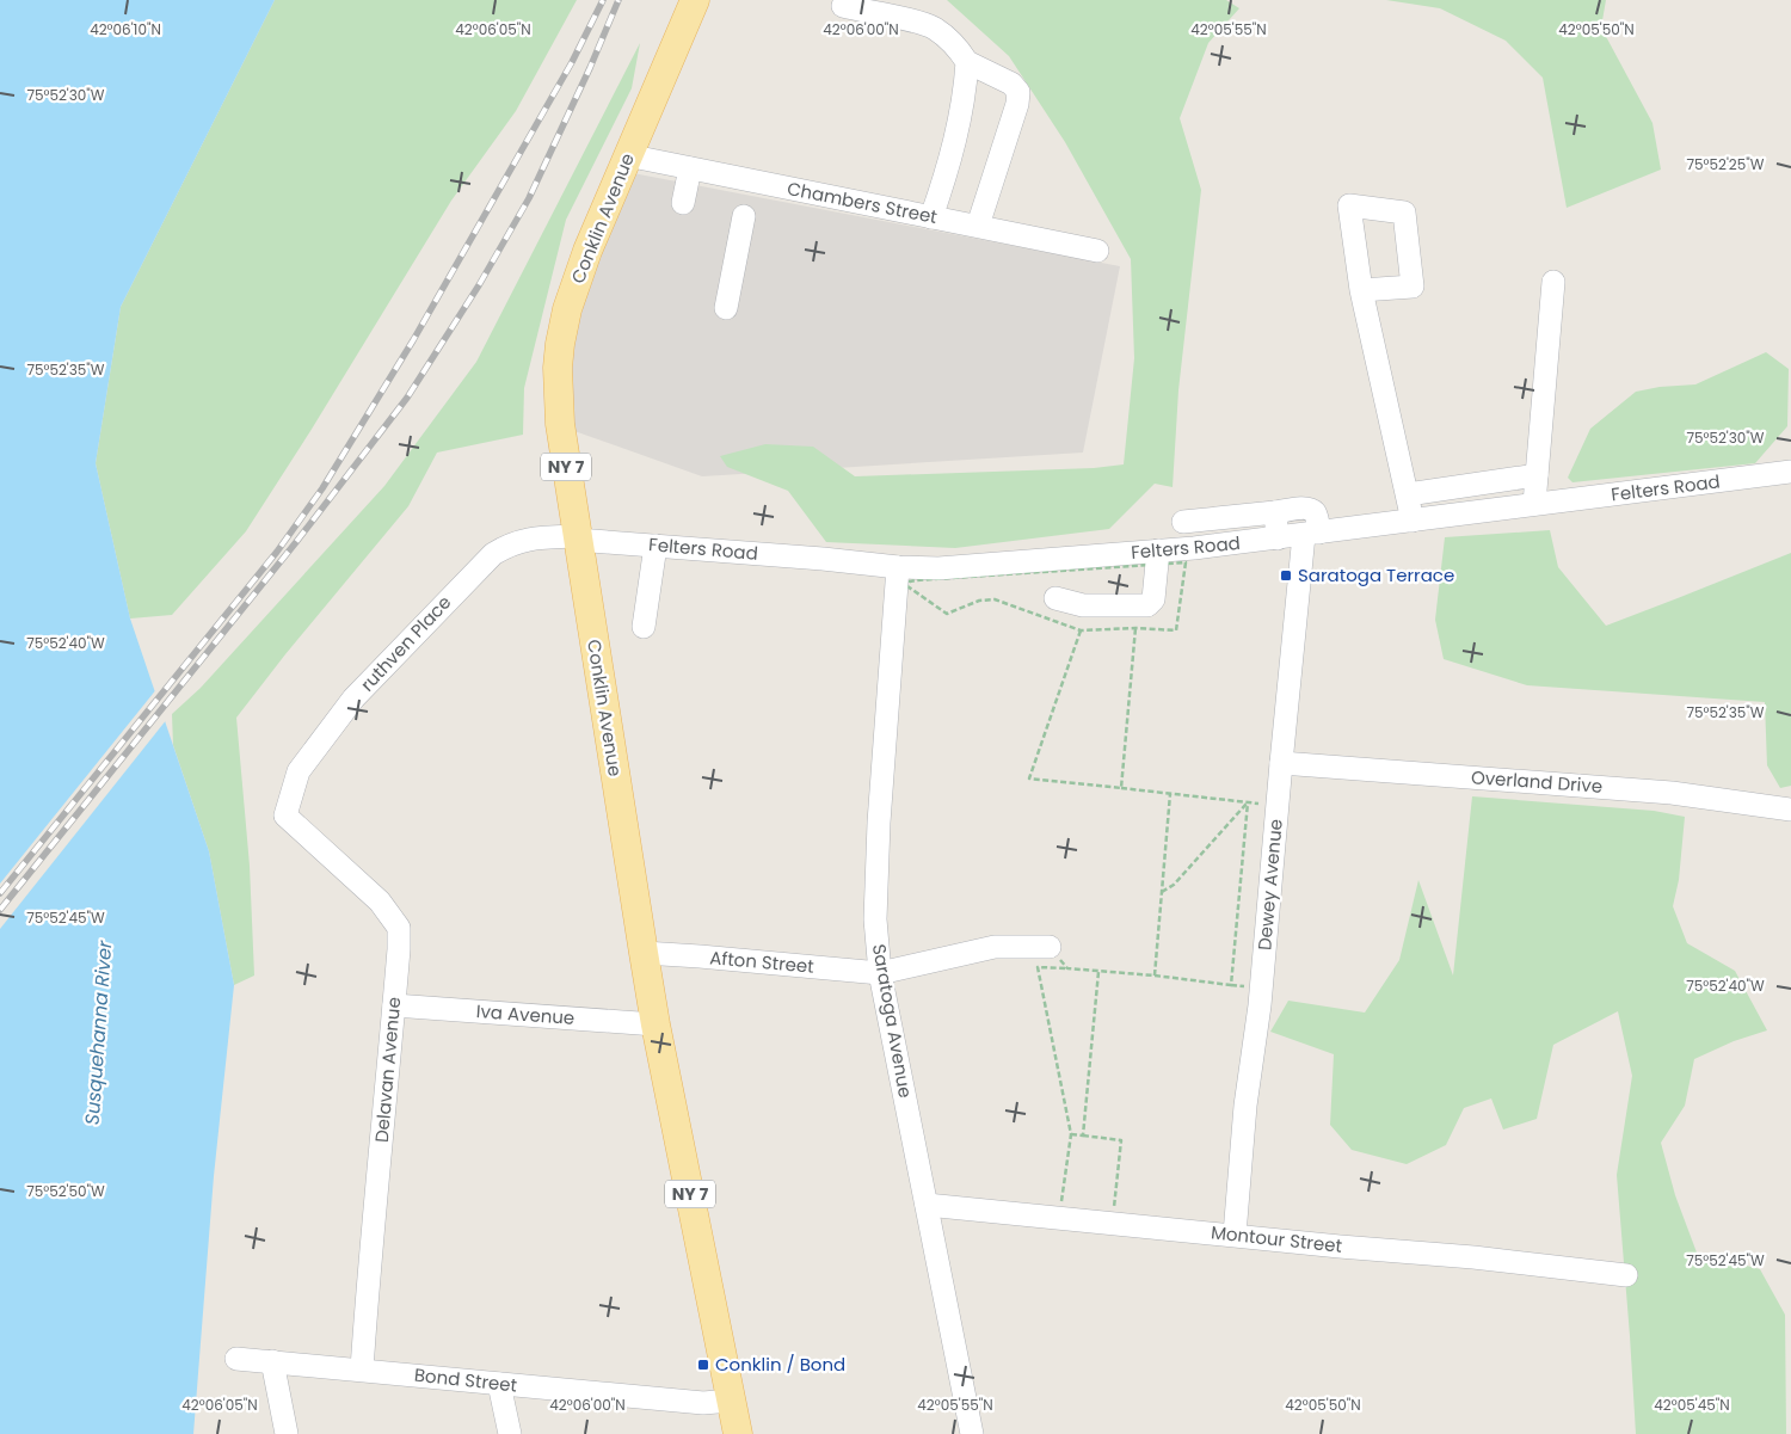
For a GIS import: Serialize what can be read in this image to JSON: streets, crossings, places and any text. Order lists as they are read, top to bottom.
{
  "streets": {
    "main road": ["Conklin Avenue", "NY 7"],
    "street": [
      "Chambers Street",
      "Felters Road",
      "ruthven Place",
      "Overland Drive",
      "Dewey Avenue",
      "Afton Street",
      "Iva Avenue",
      "Saratoga Avenue",
      "Delavan Avenue",
      "Montour Street",
      "Bond Street"
    ]
  },
  "crossings": [
    ["Chambers Street", "Conklin Avenue"],
    ["Conklin Avenue", "Felters Road"],
    ["Conklin Avenue", "ruthven Place"],
    ["Conklin Avenue", "Afton Street"],
    ["Conklin Avenue", "Iva Avenue"],
    ["Conklin Avenue", "Bond Street"],
    ["Felters Road", "ruthven Place"],
    ["Felters Road", "Dewey Avenue"],
    ["Felters Road", "Saratoga Avenue"],
    ["ruthven Place", "Delavan Avenue"],
    ["Overland Drive", "Dewey Avenue"],
    ["Dewey Avenue", "Montour Street"],
    ["Afton Street", "Saratoga Avenue"],
    ["Iva Avenue", "Delavan Avenue"],
    ["Saratoga Avenue", "Montour Street"],
    ["Delavan Avenue", "Bond Street"]
  ],
  "water": ["Susquehanna River"],
  "places": {
    "transit": ["Saratoga Terrace", "Conklin / Bond"]
  },
  "coordinates": [
    "42°06'10\"N",
    "42°06'05\"N",
    "42°06'00\"N",
    "42°05'55\"N",
    "42°05'50\"N",
    "75°52'30\"W",
    "75°52'25\"W",
    "75°52'35\"W",
    "75°52'40\"W",
    "75°52'45\"W",
    "75°52'50\"W",
    "42°05'45\"N"
  ]
}
